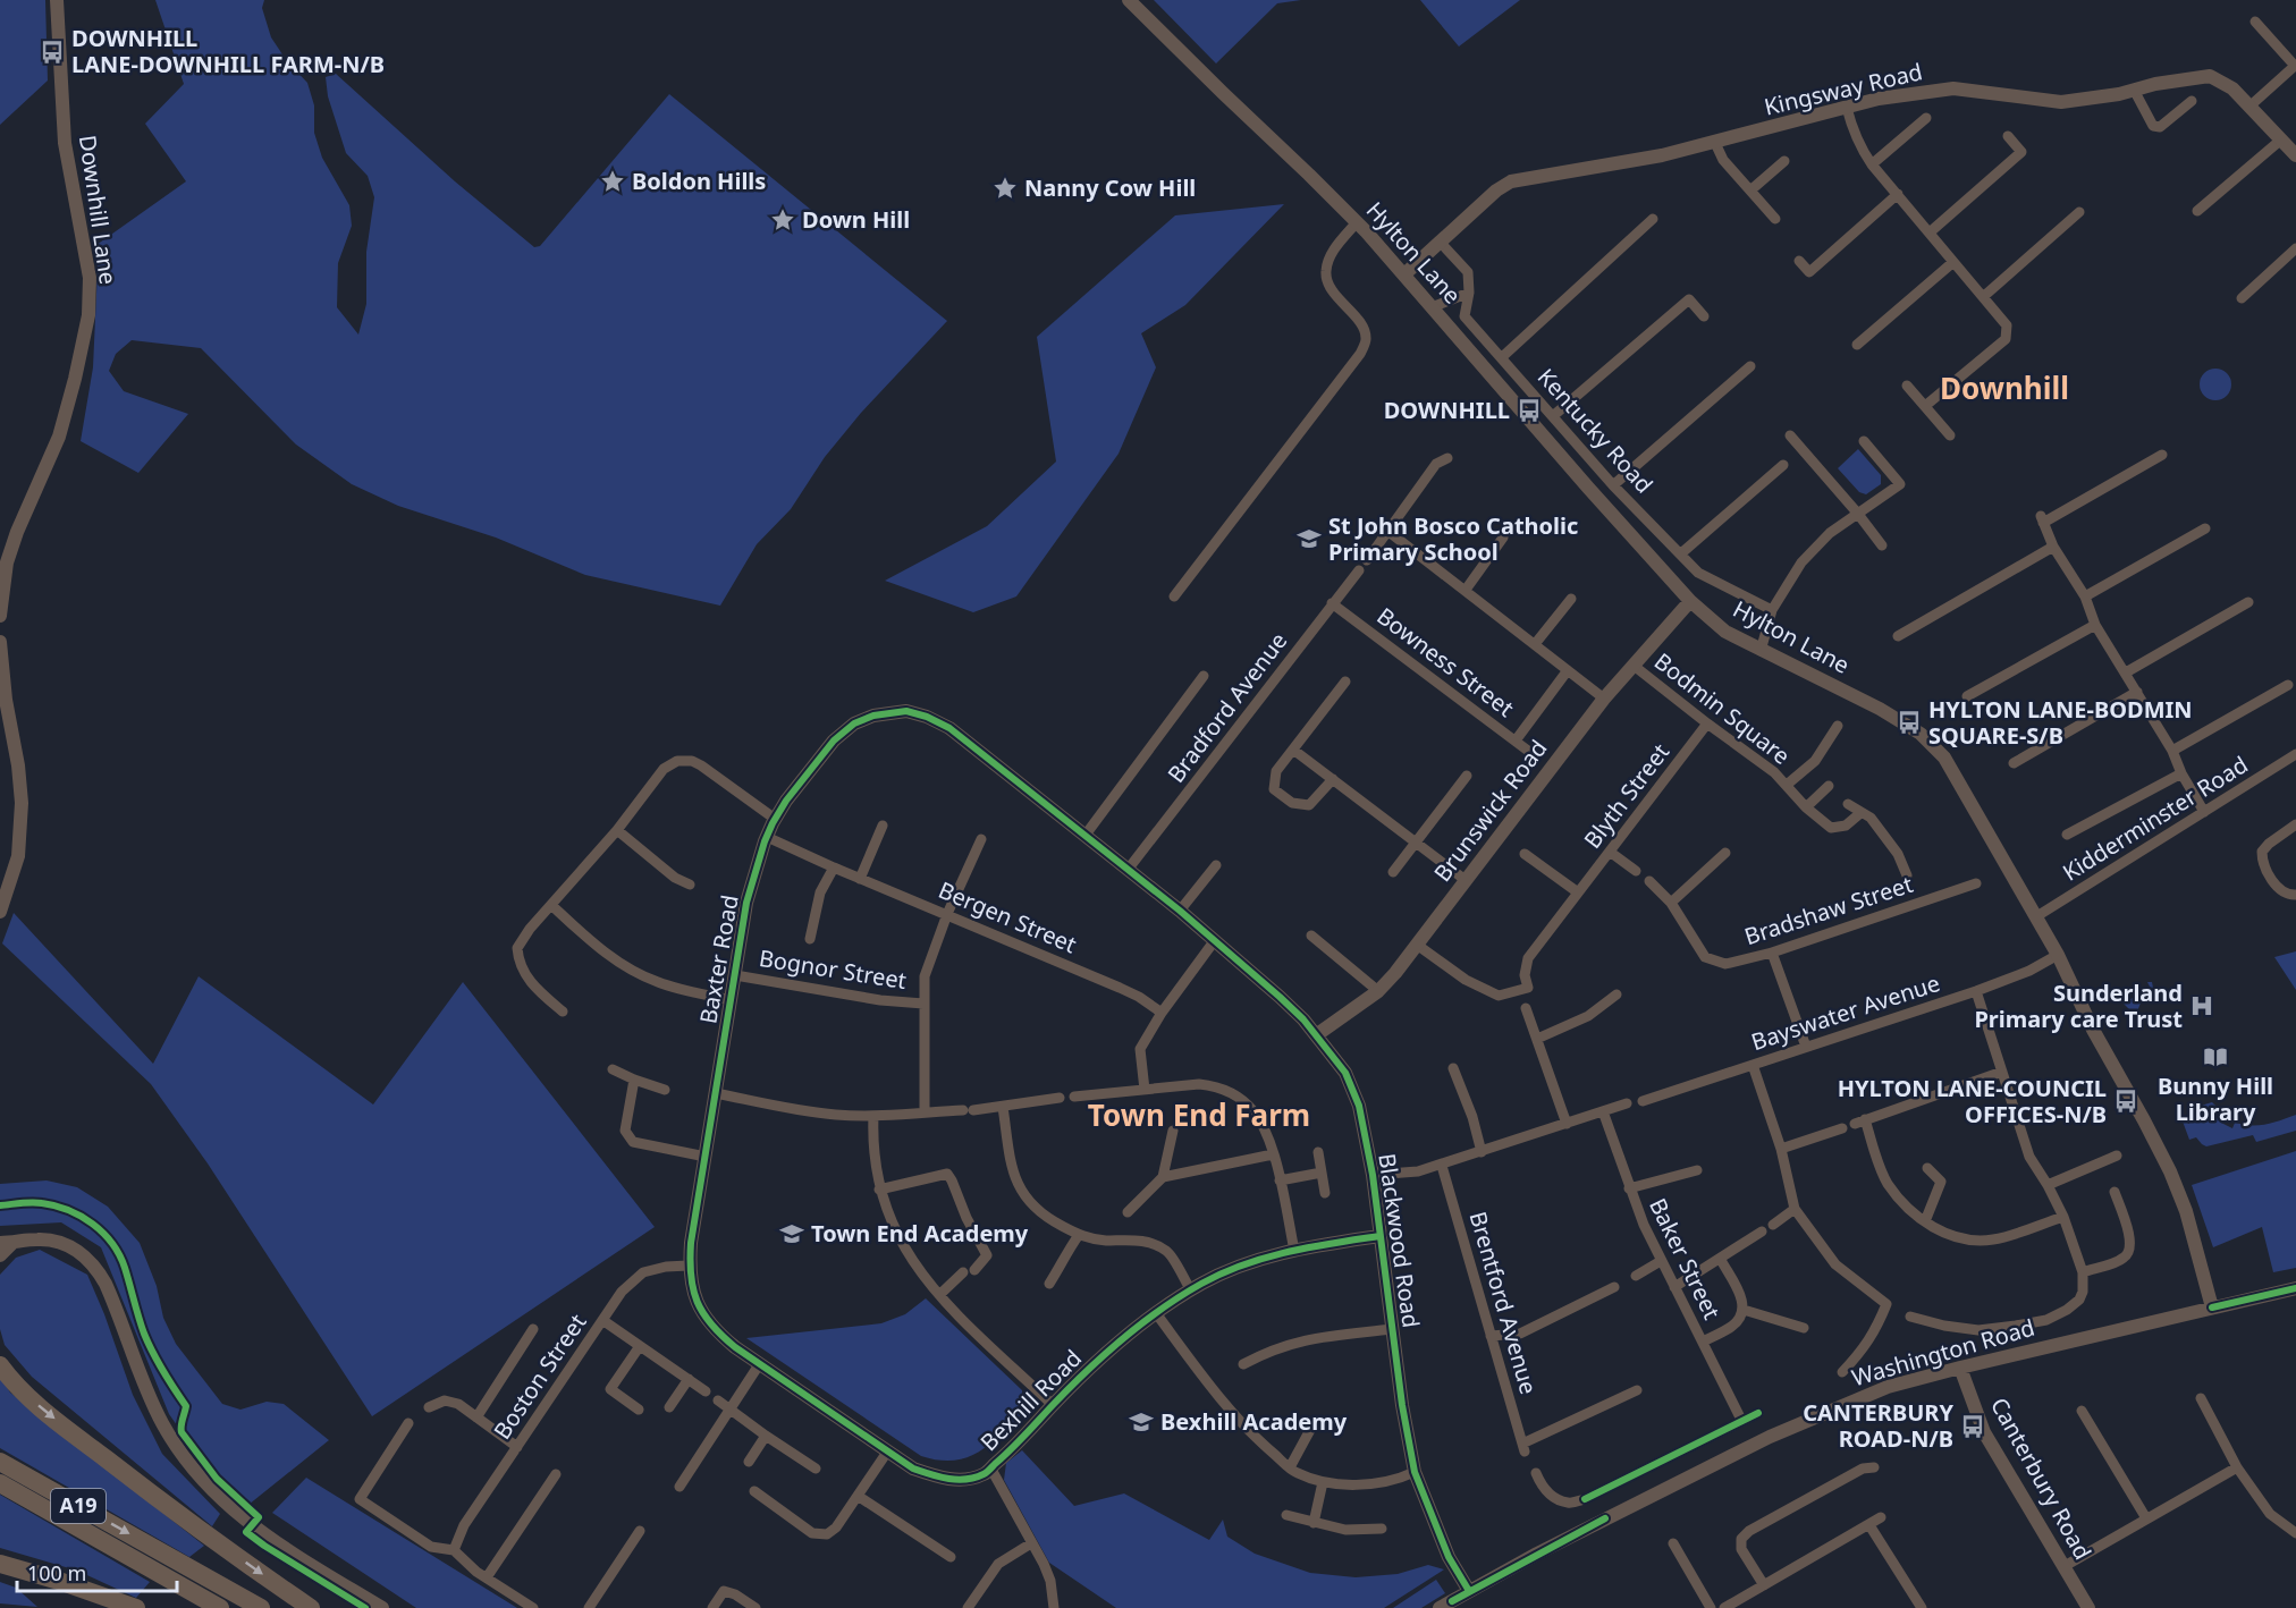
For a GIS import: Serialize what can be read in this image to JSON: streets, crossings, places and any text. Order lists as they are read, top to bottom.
{
  "streets": {
    "highway": ["A19"],
    "street": [
      "Kingsway Road",
      "Downhill Lane",
      "Hylton Lane",
      "Kentucky Road",
      "Bowness Street",
      "Bradford Avenue",
      "Bodmin Square",
      "Blyth Street",
      "Brunswick Road",
      "Kidderminster Road",
      "Bradshaw Street",
      "Bergen Street",
      "Baxter Road",
      "Bognor Street",
      "Bayswater Avenue",
      "Blackwood Road",
      "Baker Street",
      "Brentford Avenue",
      "Washington Road",
      "Boston Street",
      "Bexhill Road",
      "Canterbury Road"
    ]
  },
  "crossings": [
    ["Kingsway Road", "Hylton Lane"],
    ["Kingsway Road", "Kentucky Road"],
    ["Hylton Lane", "Brunswick Road"],
    ["Hylton Lane", "Kidderminster Road"],
    ["Hylton Lane", "Bayswater Avenue"],
    ["Hylton Lane", "Washington Road"],
    ["Bowness Street", "Bradford Avenue"],
    ["Bradford Avenue", "Baxter Road"],
    ["Bodmin Square", "Blyth Street"],
    ["Bodmin Square", "Brunswick Road"],
    ["Blyth Street", "Brunswick Road"],
    ["Brunswick Road", "Blackwood Road"],
    ["Bergen Street", "Baxter Road"],
    ["Baxter Road", "Bognor Street"],
    ["Baxter Road", "Blackwood Road"],
    ["Baxter Road", "Boston Street"],
    ["Baxter Road", "Bexhill Road"],
    ["Blackwood Road", "Washington Road"],
    ["Blackwood Road", "Bexhill Road"],
    ["Washington Road", "Canterbury Road"],
    ["Boston Street", "Bexhill Road"]
  ],
  "districts": ["Downhill", "Town End Farm"],
  "places": {
    "bus stop": [
      "DOWNHILL LANE-DOWNHILL FARM-N/B",
      "DOWNHILL",
      "HYLTON LANE-BODMIN SQUARE-S/B",
      "HYLTON LANE-COUNCIL OFFICES-N/B",
      "CANTERBURY ROAD-N/B"
    ],
    "place": ["Boldon Hills", "Nanny Cow Hill", "Down Hill"],
    "school or university": ["St John Bosco Catholic Primary School", "Town End Academy", "Bexhill Academy"],
    "hospital": ["Sunderland Primary care Trust"],
    "library": ["Bunny Hill Library"]
  },
  "scale_bar": "100 m"
}
